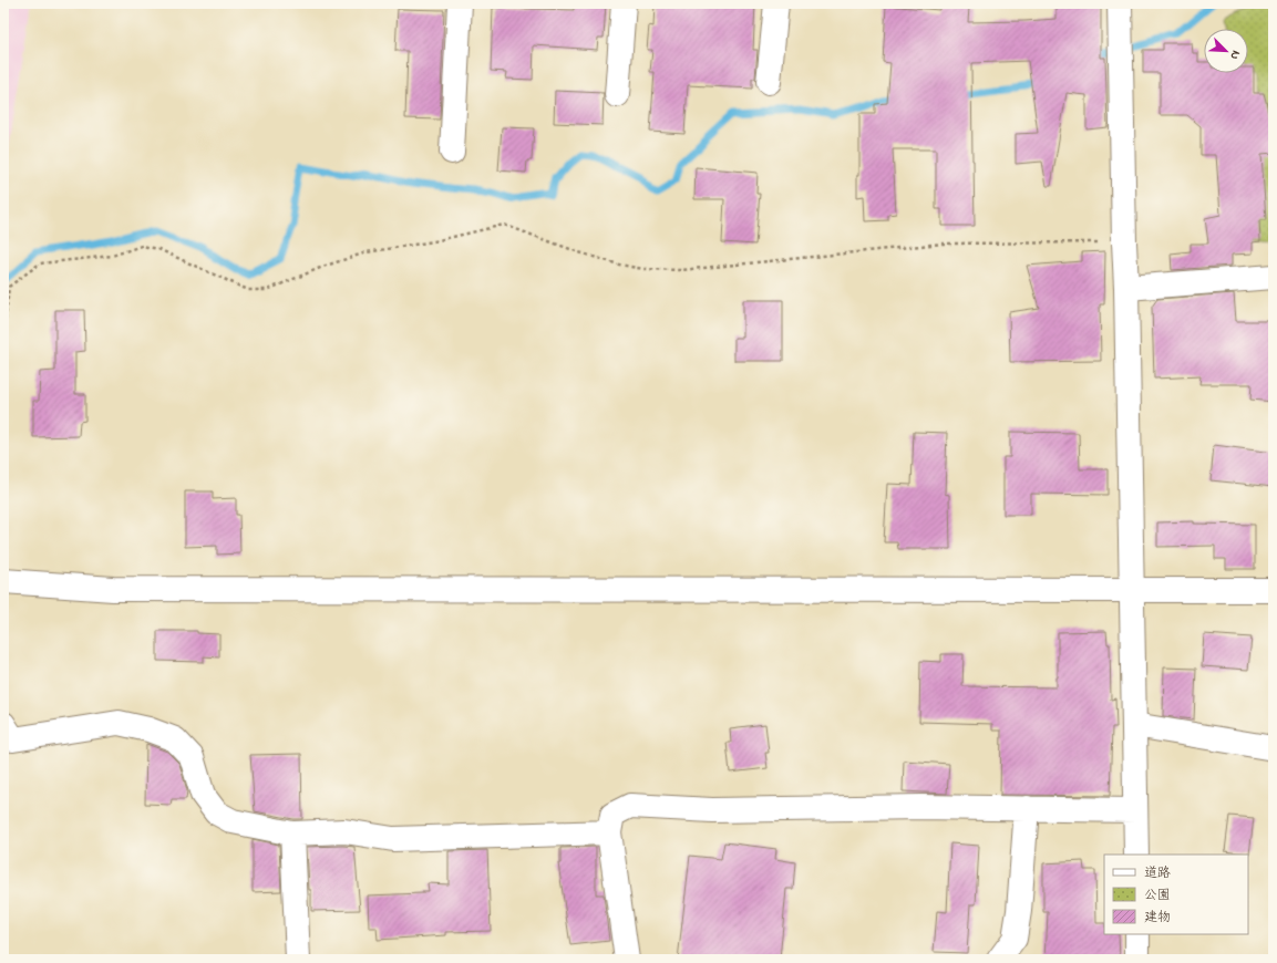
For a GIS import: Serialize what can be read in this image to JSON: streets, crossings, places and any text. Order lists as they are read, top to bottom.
{
  "legend": ["道路", "公園", "建物"],
  "north": "bottom right"
}
